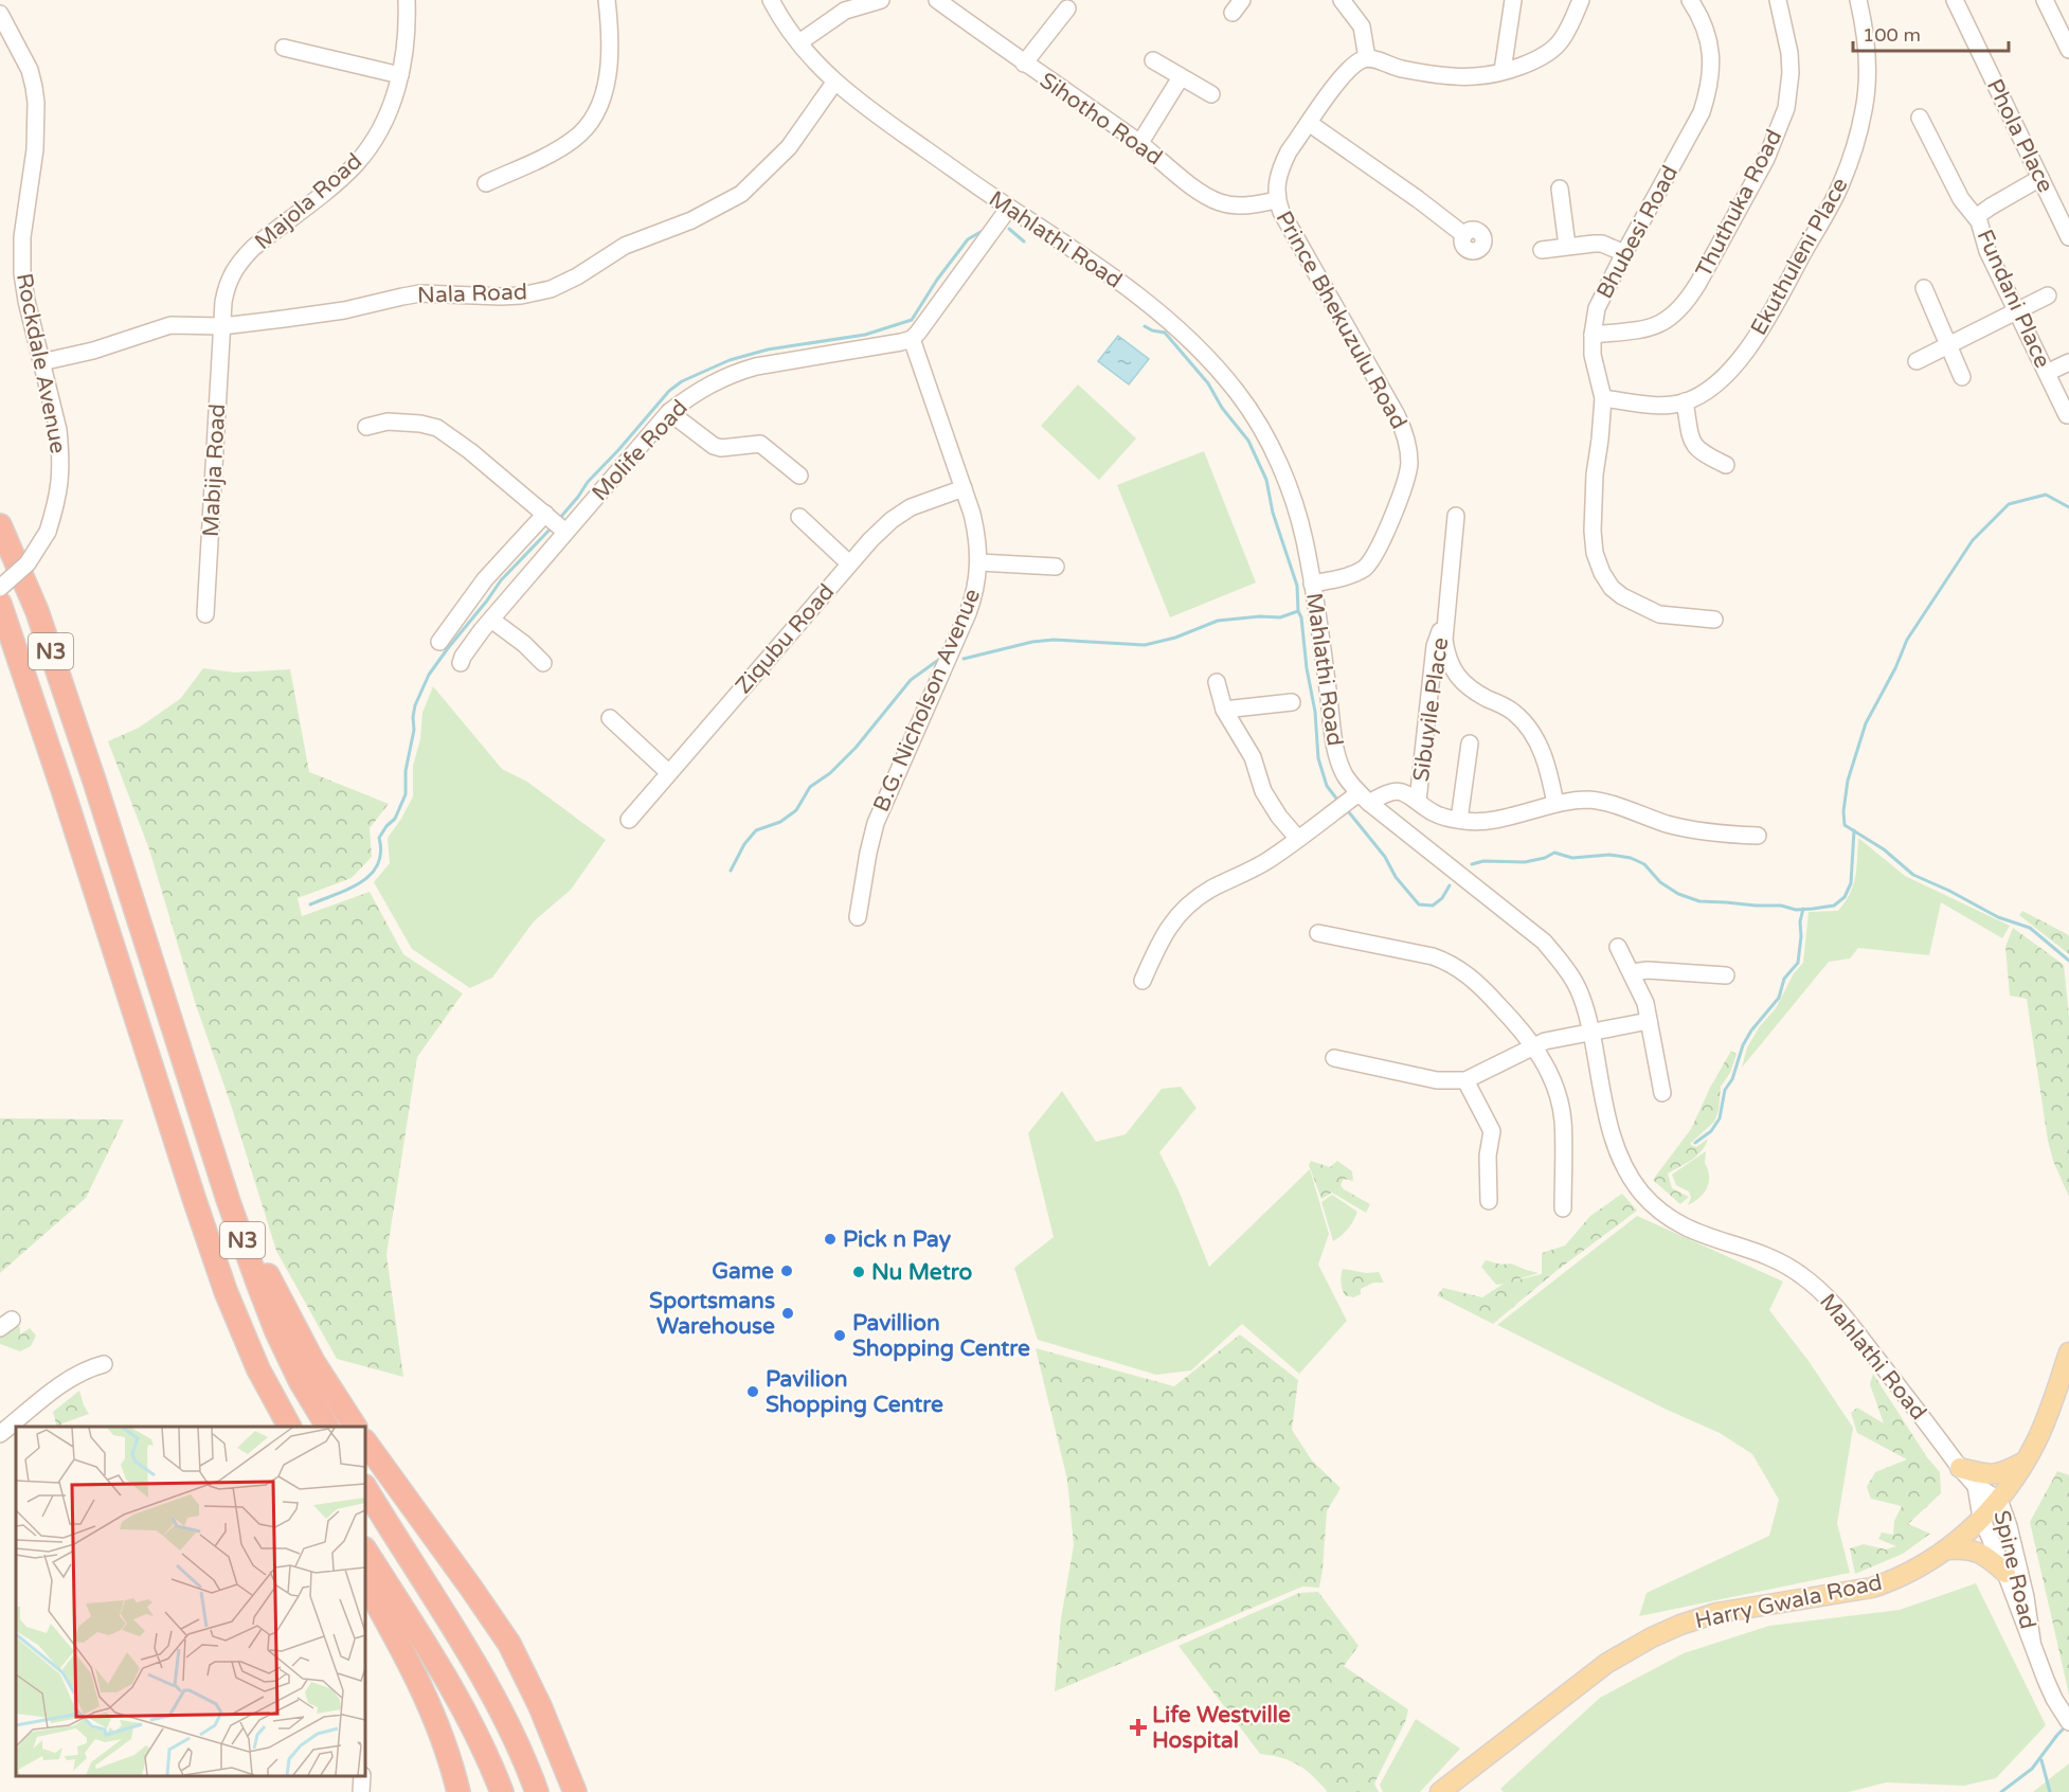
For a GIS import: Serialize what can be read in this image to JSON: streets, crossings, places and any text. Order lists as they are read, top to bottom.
{
  "streets": {
    "highway": ["N3"],
    "main road": ["Harry Gwala Road"],
    "street": [
      "Sihotho Road",
      "Phola Place",
      "Majola Road",
      "Thuthuka Road",
      "Bhubesi Road",
      "Mahlathi Road",
      "Ekuthuleni Place",
      "Nala Road",
      "Fundani Place",
      "Prince Bhekuzulu Road",
      "Rockdale Avenue",
      "Molife Road",
      "Mabija Road",
      "Ziqubu Road",
      "B.G. Nicholson Avenue",
      "Sibuyile Place",
      "Spine Road"
    ]
  },
  "crossings": [
    ["Sihotho Road", "Prince Bhekuzulu Road"],
    ["Phola Place", "Fundani Place"],
    ["Majola Road", "Nala Road"],
    ["Majola Road", "Mabija Road"],
    ["Thuthuka Road", "Bhubesi Road"],
    ["Bhubesi Road", "Ekuthuleni Place"],
    ["Mahlathi Road", "Nala Road"],
    ["Mahlathi Road", "Prince Bhekuzulu Road"],
    ["Mahlathi Road", "Spine Road"],
    ["Mahlathi Road", "Harry Gwala Road"],
    ["Nala Road", "Rockdale Avenue"],
    ["Nala Road", "Mabija Road"],
    ["Molife Road", "B.G. Nicholson Avenue"],
    ["Ziqubu Road", "B.G. Nicholson Avenue"],
    ["Spine Road", "Harry Gwala Road"]
  ],
  "places": {
    "other": [
      "Pick n Pay",
      "Game",
      "Nu Metro",
      "Sportsmans Warehouse",
      "Pavillion Shopping Centre",
      "Pavilion Shopping Centre"
    ],
    "health": ["Life Westville Hospital"]
  },
  "scale_bar": "100 m"
}
